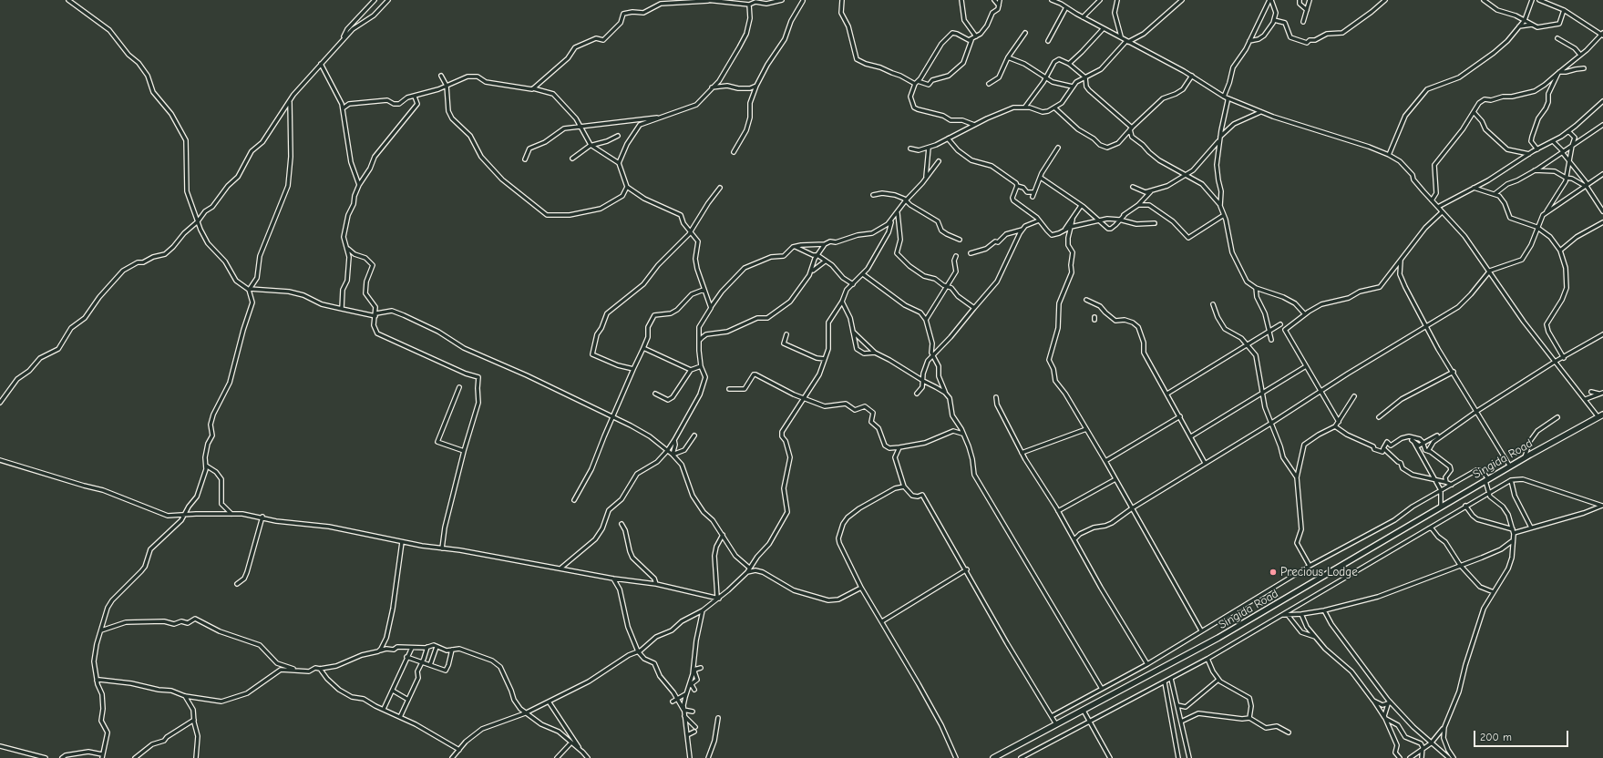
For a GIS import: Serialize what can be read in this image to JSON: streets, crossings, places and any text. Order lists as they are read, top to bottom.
{
  "streets": {
    "highway": ["Singida Road"]
  },
  "places": ["Precious Lodge"],
  "scale_bar": "200 m"
}
